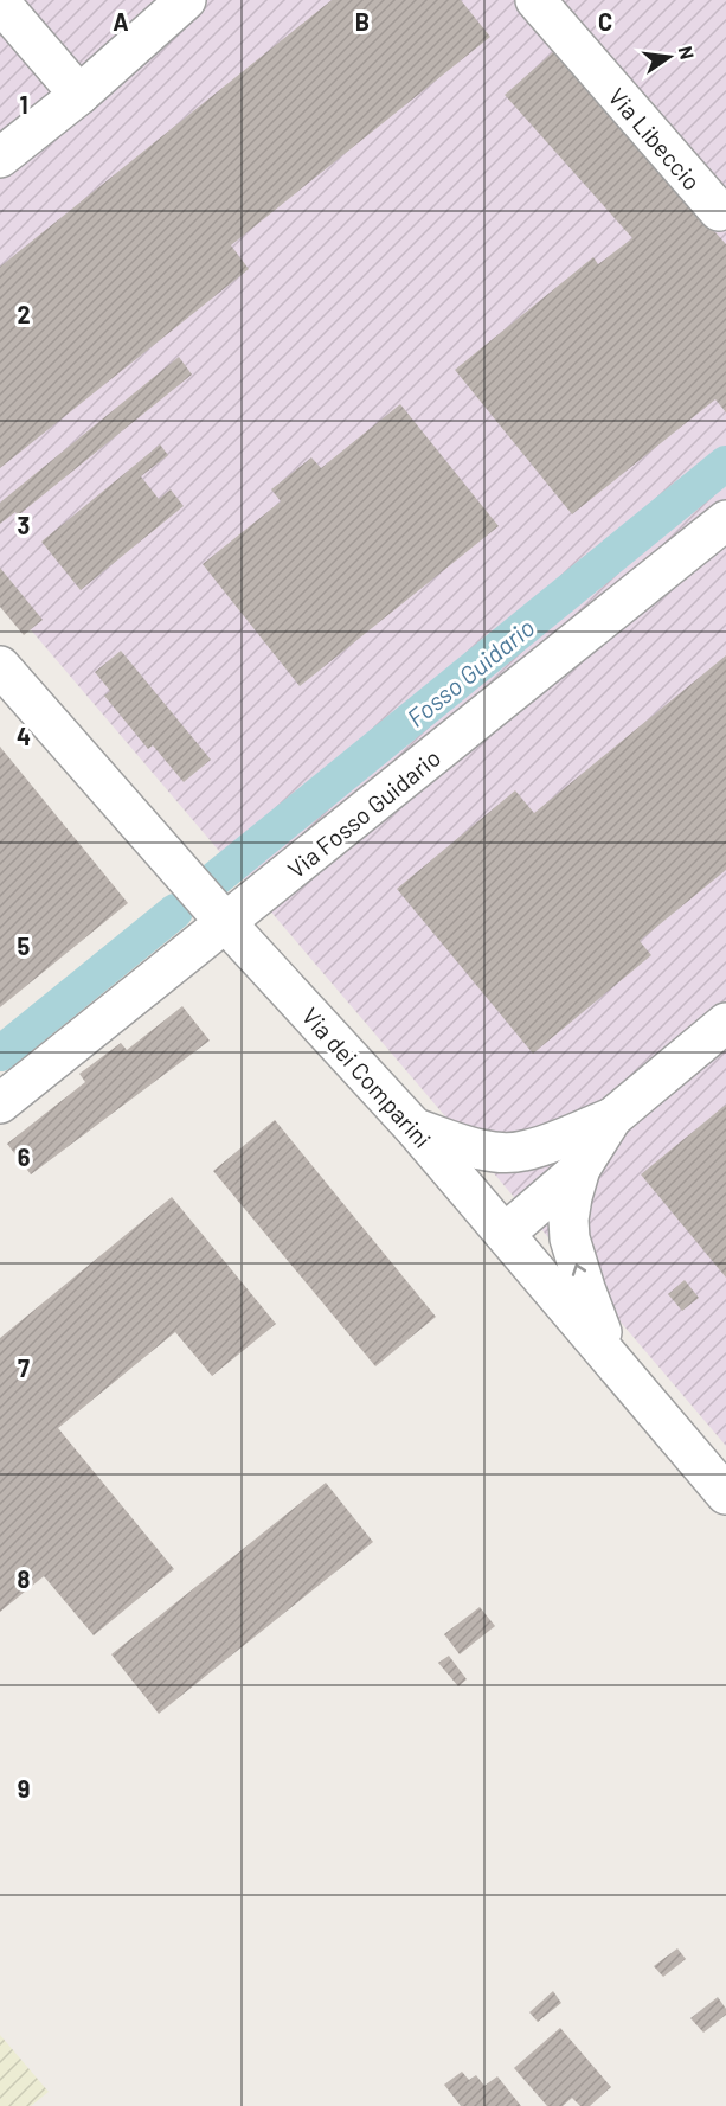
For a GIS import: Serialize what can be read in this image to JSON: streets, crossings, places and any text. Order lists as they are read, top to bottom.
{
  "streets": {
    "street": ["Via Libeccio", "Via Fosso Guidario", "Via dei Comparini"]
  },
  "crossings": [
    ["Via Fosso Guidario", "Via dei Comparini"]
  ],
  "water": ["Fosso Guidario"],
  "north": "right",
  "grid": {
    "columns": ["A", "B", "C"],
    "rows": [
      "1",
      "2",
      "3",
      "4",
      "5",
      "6",
      "7",
      "8",
      "9"
    ]
  }
}
